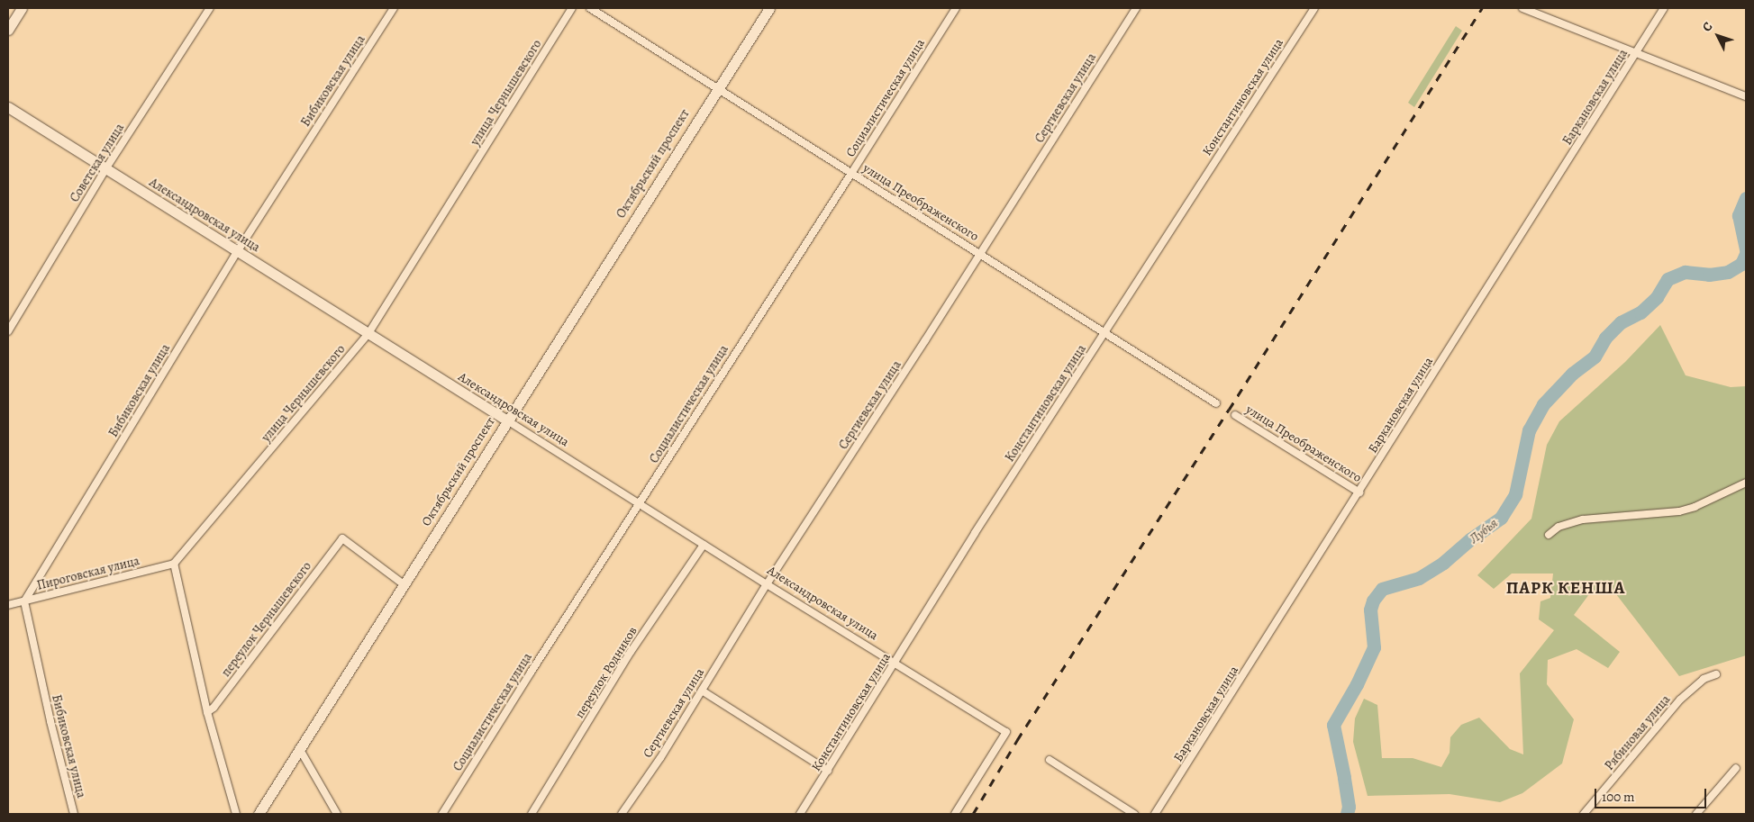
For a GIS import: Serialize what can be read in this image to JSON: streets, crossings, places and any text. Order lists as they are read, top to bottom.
{
  "streets": {
    "street": [
      "Бибиковская улица",
      "улица Чернышевского",
      "Константиновская улица",
      "Баркановская улица",
      "Социалистическая улица",
      "Сергиевская улица",
      "Советская улица",
      "Октябрьский проспект",
      "улица Преображенского",
      "Александровская улица",
      "Пироговская улица",
      "переулок Чернышевского",
      "переулок Родников",
      "Рябиновая улица"
    ]
  },
  "crossings": [
    ["Бибиковская улица", "Александровская улица"],
    ["Бибиковская улица", "Пироговская улица"],
    ["улица Чернышевского", "Александровская улица"],
    ["улица Чернышевского", "Пироговская улица"],
    ["Константиновская улица", "улица Преображенского"],
    ["Константиновская улица", "Александровская улица"],
    ["Баркановская улица", "улица Преображенского"],
    ["Социалистическая улица", "улица Преображенского"],
    ["Социалистическая улица", "Александровская улица"],
    ["Сергиевская улица", "улица Преображенского"],
    ["Сергиевская улица", "Александровская улица"],
    ["Советская улица", "Александровская улица"],
    ["Октябрьский проспект", "улица Преображенского"],
    ["Октябрьский проспект", "Александровская улица"],
    ["Октябрьский проспект", "переулок Чернышевского"],
    ["Александровская улица", "переулок Родников"]
  ],
  "districts": ["ПАРК КЕНША"],
  "water": ["Лубья"],
  "scale_bar": "100 m",
  "north": "top left"
}
